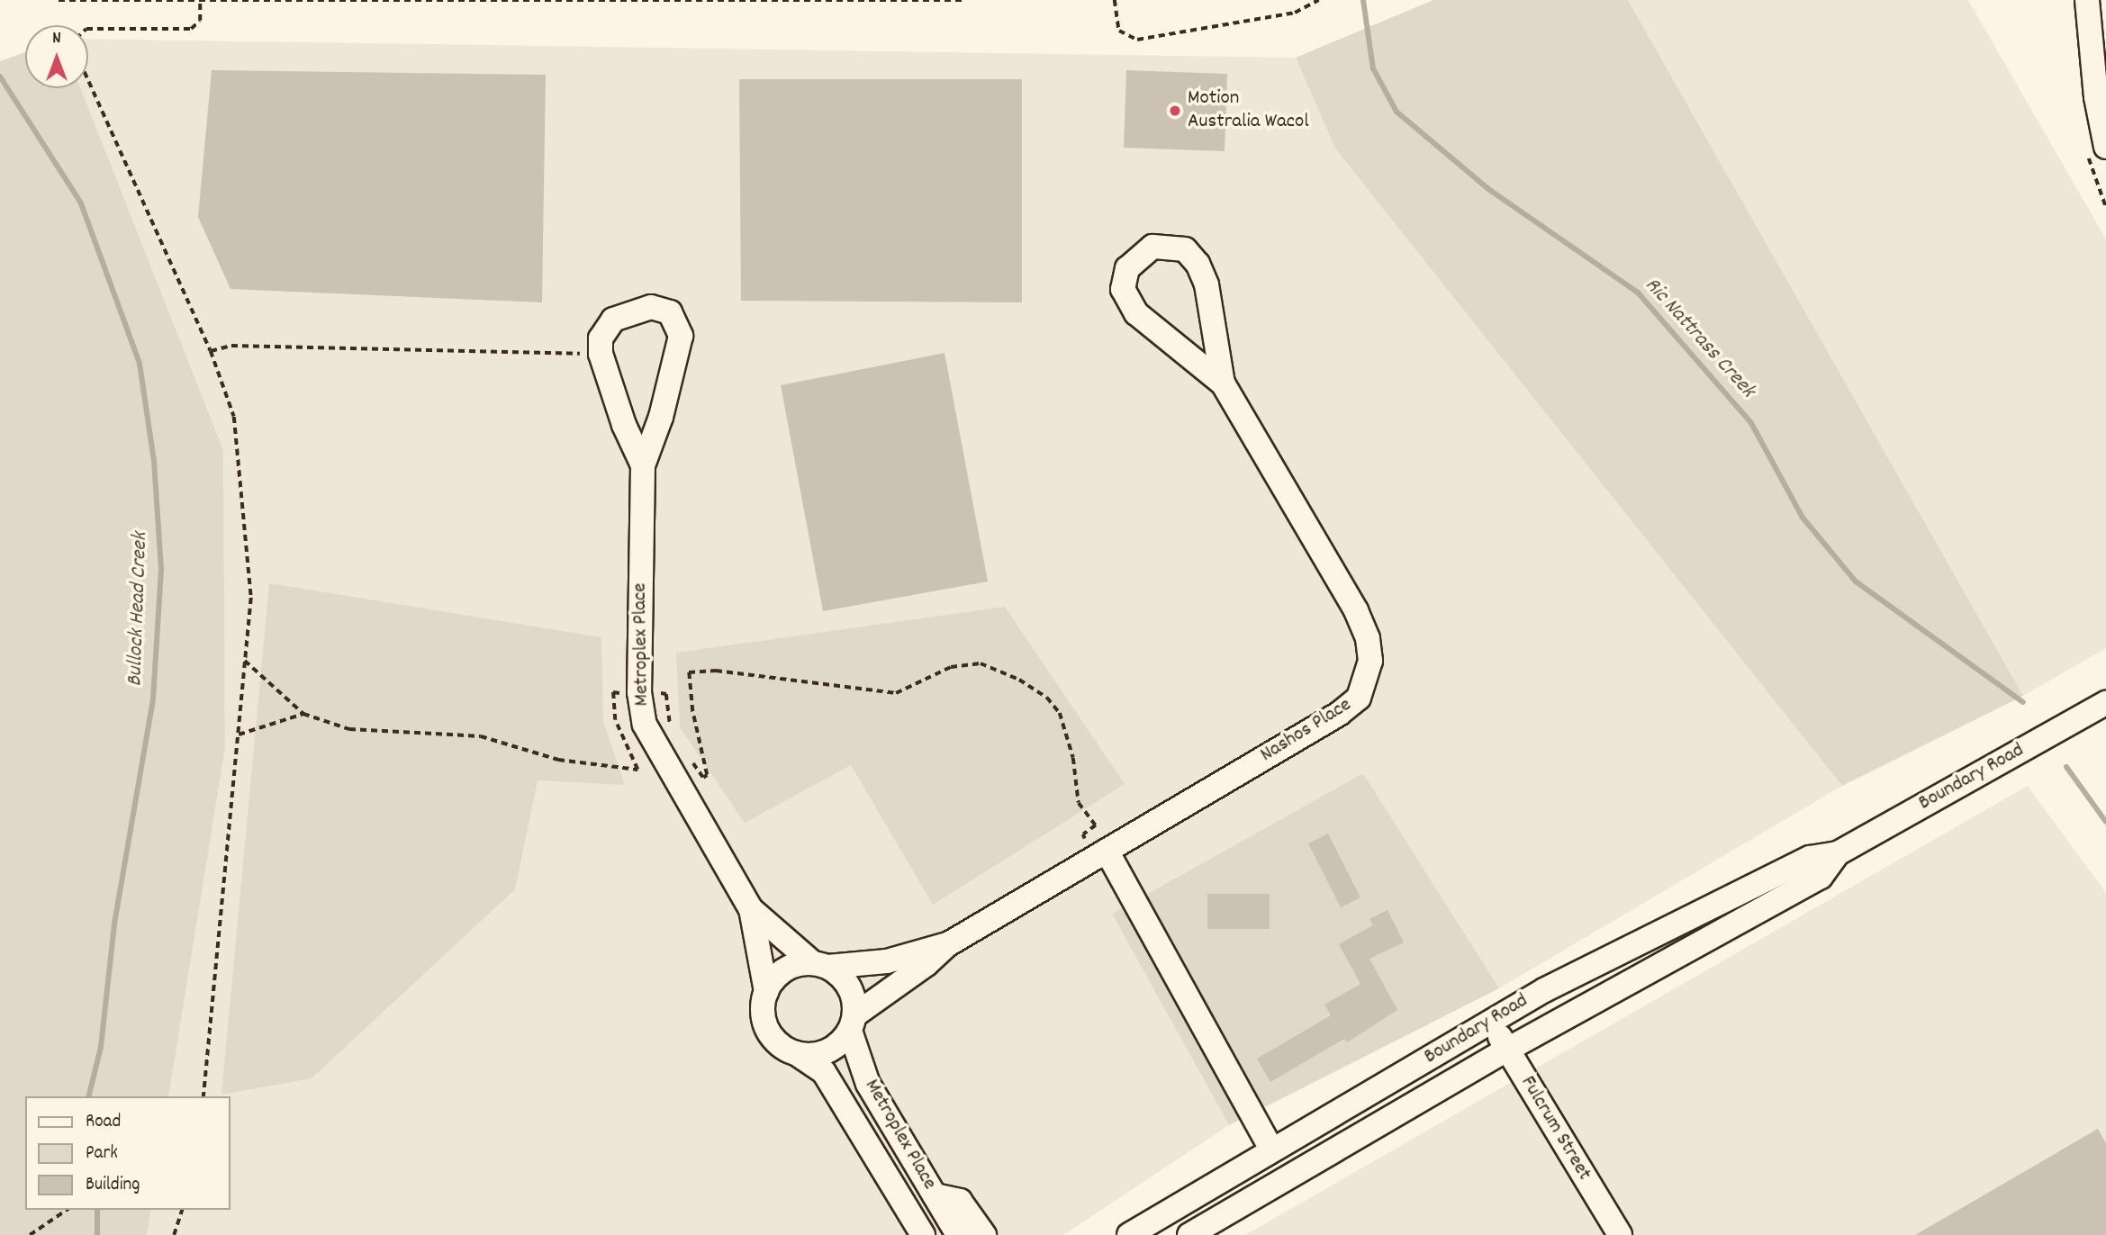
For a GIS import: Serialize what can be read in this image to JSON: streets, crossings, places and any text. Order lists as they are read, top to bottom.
{
  "streets": {
    "street": [
      "Metroplex Place",
      "Nashos Place",
      "Boundary Road",
      "Fulcrum Street"
    ]
  },
  "crossings": [
    ["Metroplex Place", "Nashos Place"],
    ["Boundary Road", "Fulcrum Street"]
  ],
  "water": ["Ric Nattrass Creek", "Bullock Head Creek"],
  "places": ["Motion Australia Wacol"],
  "legend": ["Road", "Park", "Building"],
  "north": "top"
}
